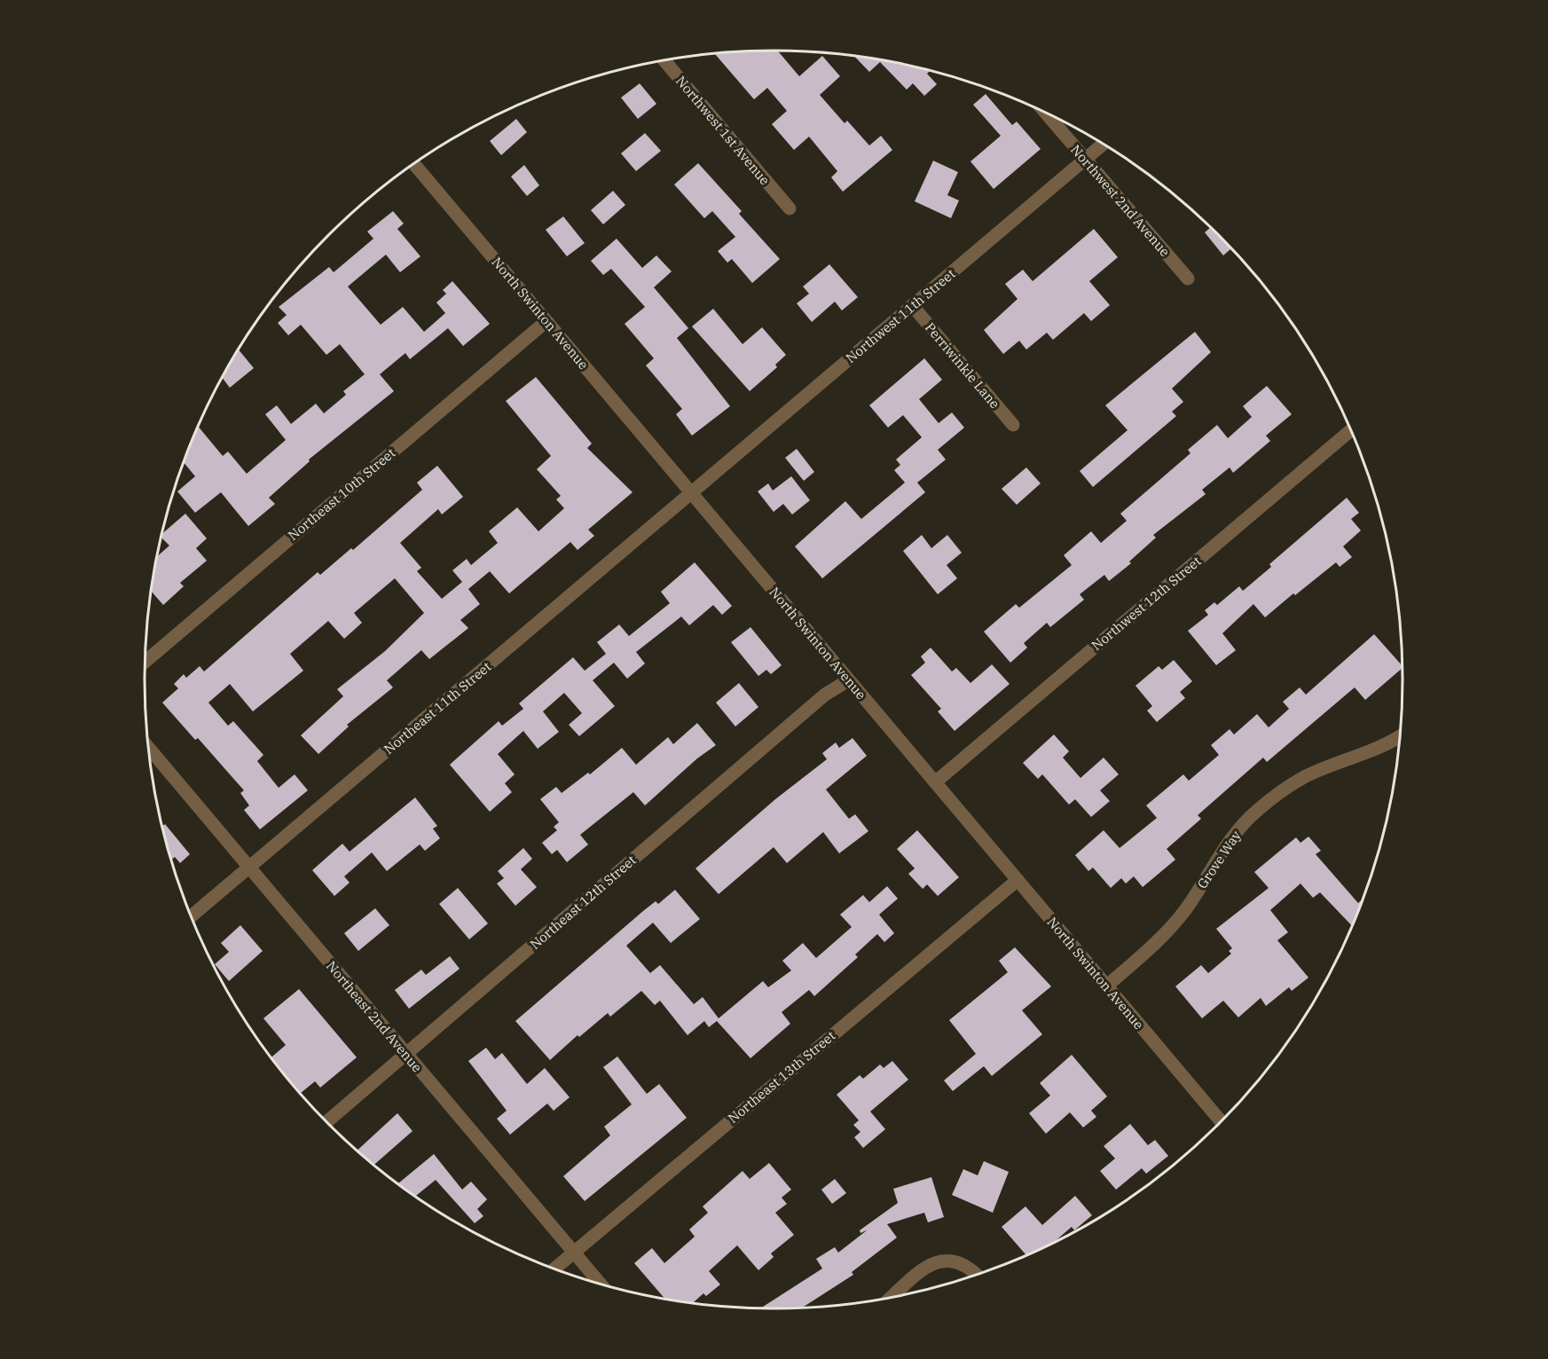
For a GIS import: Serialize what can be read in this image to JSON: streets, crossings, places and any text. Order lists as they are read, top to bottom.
{
  "streets": {
    "street": [
      "Northwest 1st Avenue",
      "Northwest 2nd Avenue",
      "North Swinton Avenue",
      "Northwest 11th Street",
      "Perriwinkle Lane",
      "Northeast 10th Street",
      "Northwest 12th Street",
      "Northeast 11th Street",
      "Grove Way",
      "Northeast 12th Street",
      "Northeast 2nd Avenue",
      "Northeast 13th Street"
    ]
  },
  "crossings": [
    ["Northwest 2nd Avenue", "Northwest 11th Street"],
    ["North Swinton Avenue", "Northwest 11th Street"],
    ["North Swinton Avenue", "Northeast 10th Street"],
    ["North Swinton Avenue", "Northwest 12th Street"],
    ["North Swinton Avenue", "Northeast 11th Street"],
    ["North Swinton Avenue", "Grove Way"],
    ["North Swinton Avenue", "Northeast 12th Street"],
    ["North Swinton Avenue", "Northeast 13th Street"],
    ["Northwest 11th Street", "Perriwinkle Lane"],
    ["Northwest 11th Street", "Northeast 11th Street"],
    ["Northeast 11th Street", "Northeast 2nd Avenue"],
    ["Northeast 12th Street", "Northeast 2nd Avenue"],
    ["Northeast 2nd Avenue", "Northeast 13th Street"]
  ]
}
